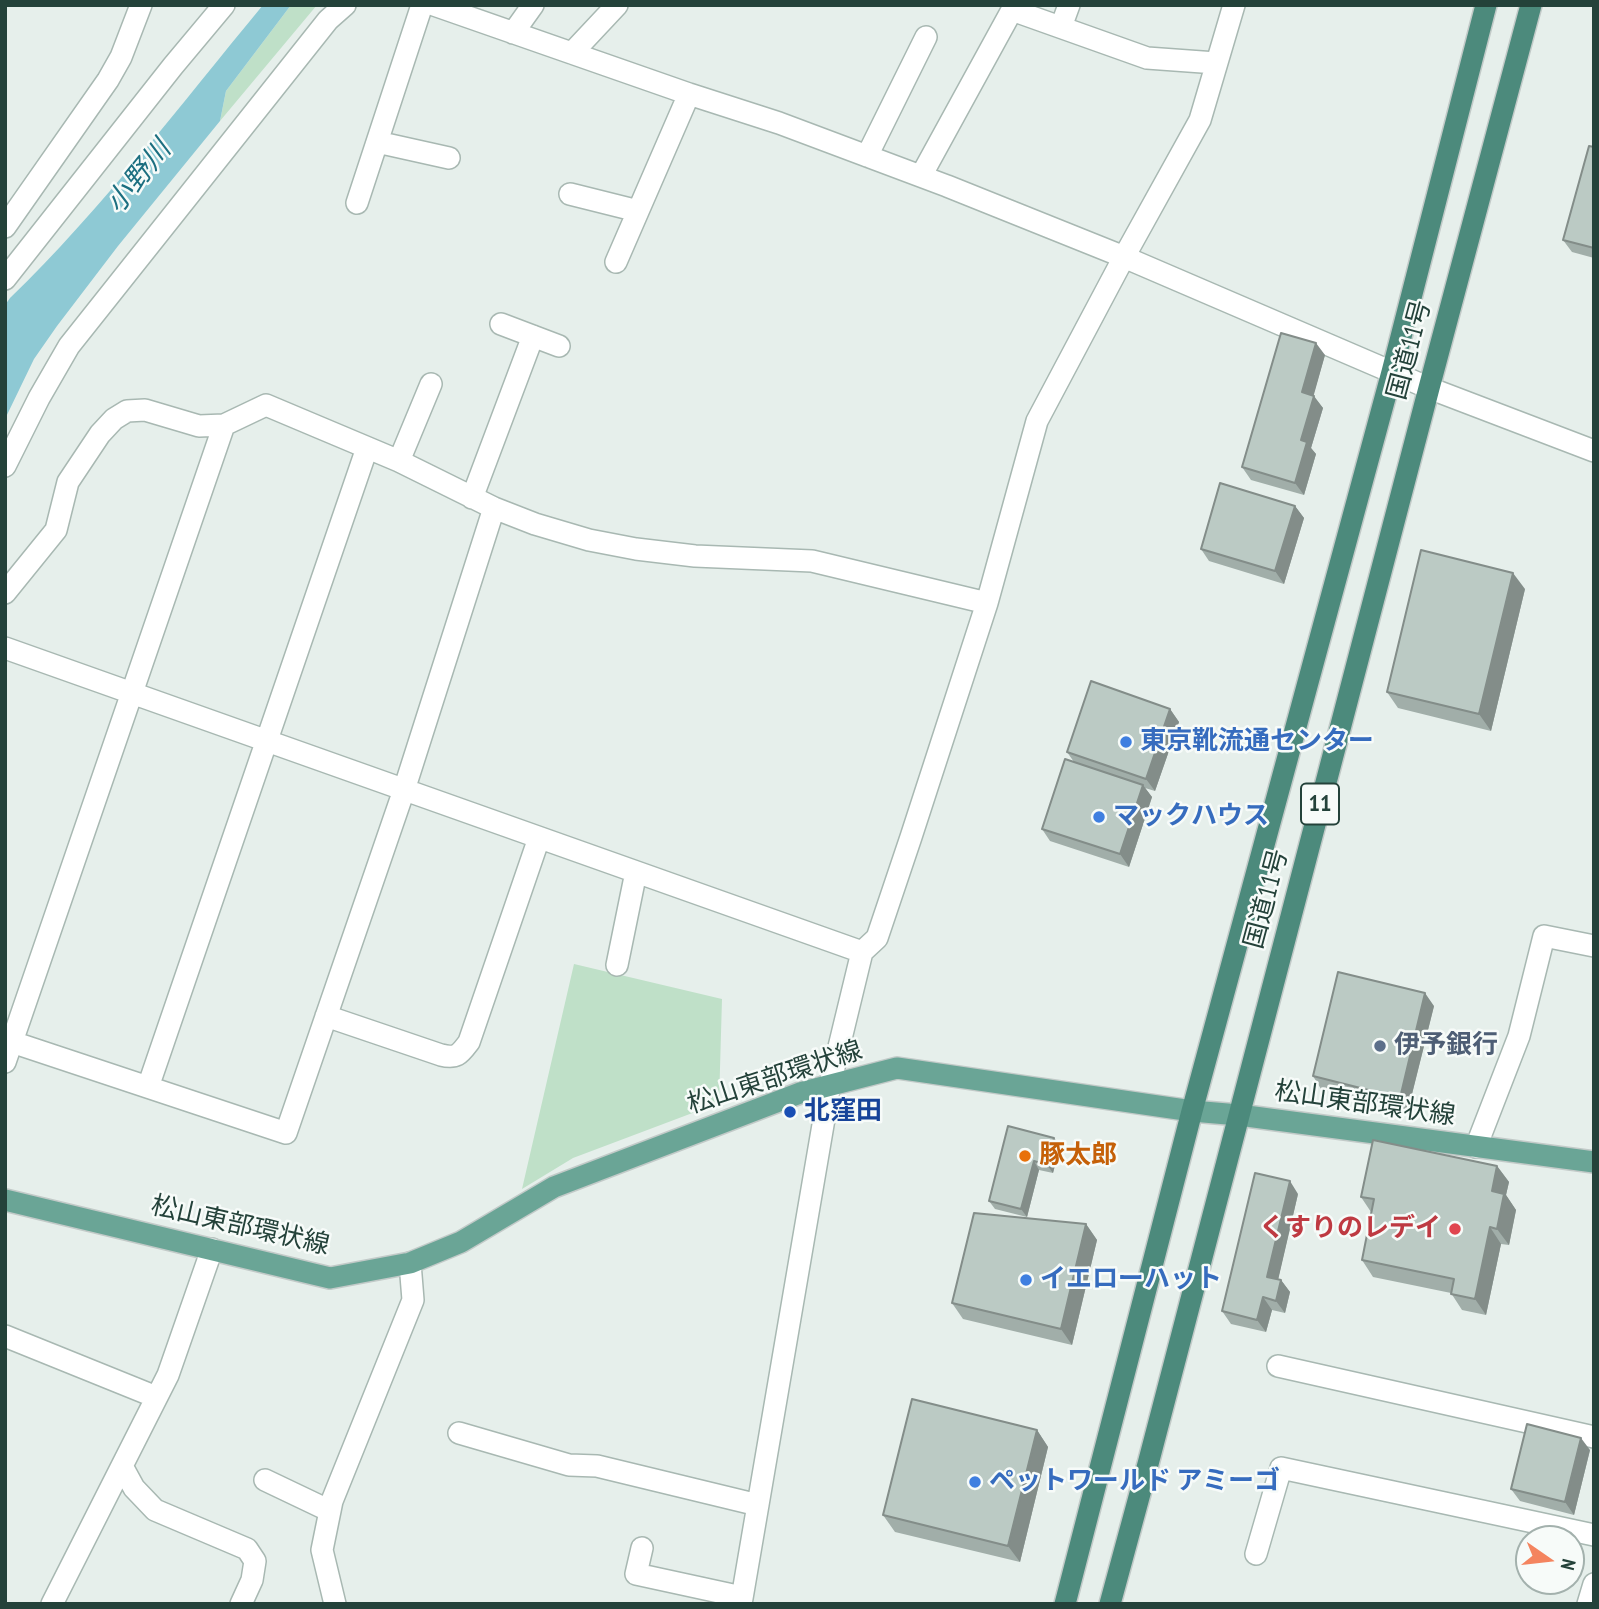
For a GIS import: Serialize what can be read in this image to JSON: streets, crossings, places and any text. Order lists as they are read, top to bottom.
{
  "streets": {
    "highway": ["国道11号", "11"],
    "main road": ["松山東部環状線"]
  },
  "crossings": [
    ["国道11号", "松山東部環状線"]
  ],
  "water": ["小野川"],
  "places": [
    "東京靴流通センター",
    "マックハウス",
    "伊予銀行",
    "北窪田",
    "豚太郎",
    "くすりのレデイ",
    "イエローハット",
    "ペットワールド アミーゴ"
  ],
  "north": "right"
}
